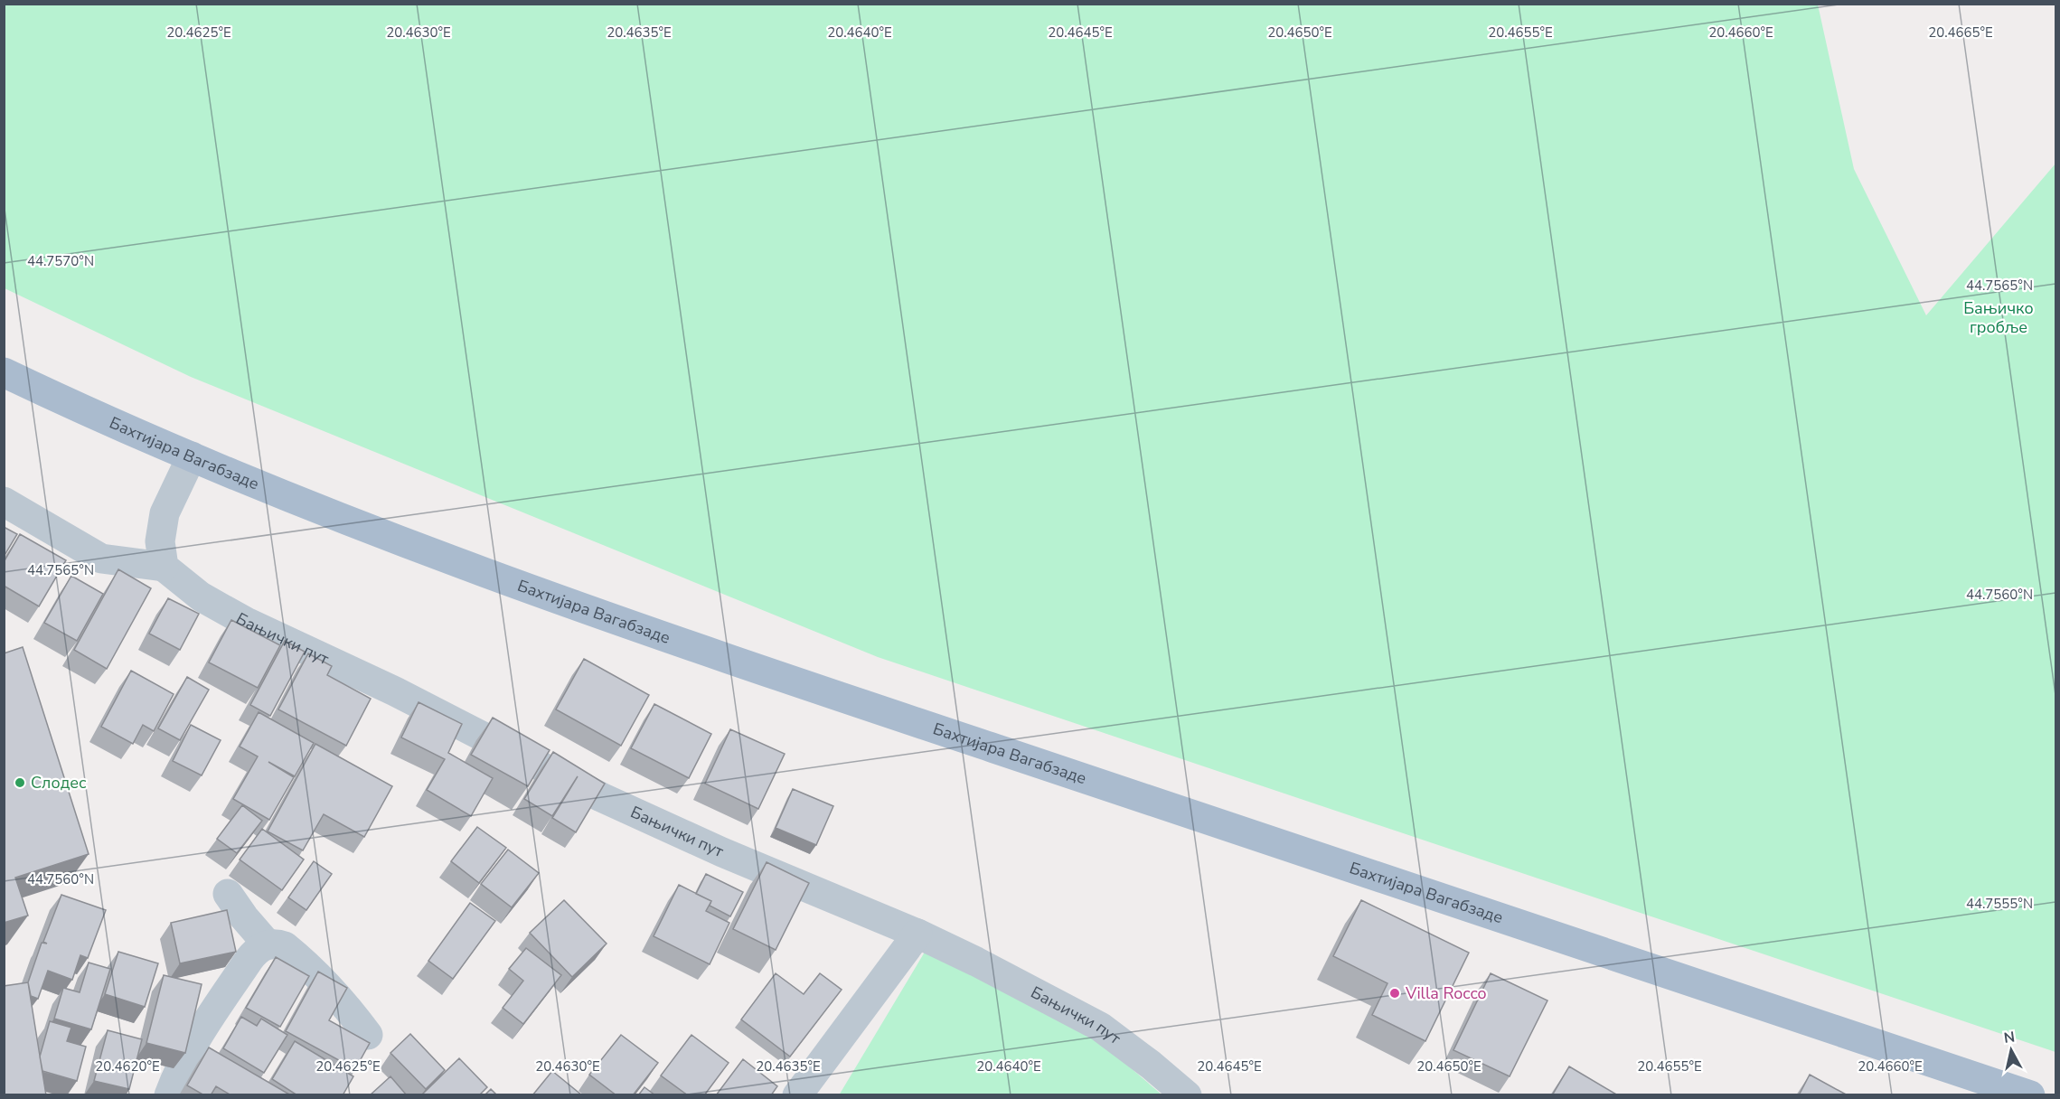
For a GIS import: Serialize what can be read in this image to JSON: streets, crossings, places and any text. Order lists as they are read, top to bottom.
{
  "streets": {
    "main road": ["Бахтијара Вагабзаде"],
    "street": ["Бањички пут"]
  },
  "parks": ["Бањичко гробље"],
  "places": ["Слодес", "Villa Rocco"],
  "north": "top",
  "coordinates": [
    "20.4625°E",
    "20.4630°E",
    "20.4635°E",
    "20.4640°E",
    "20.4645°E",
    "20.4650°E",
    "20.4655°E",
    "20.4660°E",
    "20.4665°E",
    "44.7570°N",
    "44.7565°N",
    "44.7560°N",
    "44.7555°N",
    "20.4620°E"
  ]
}
